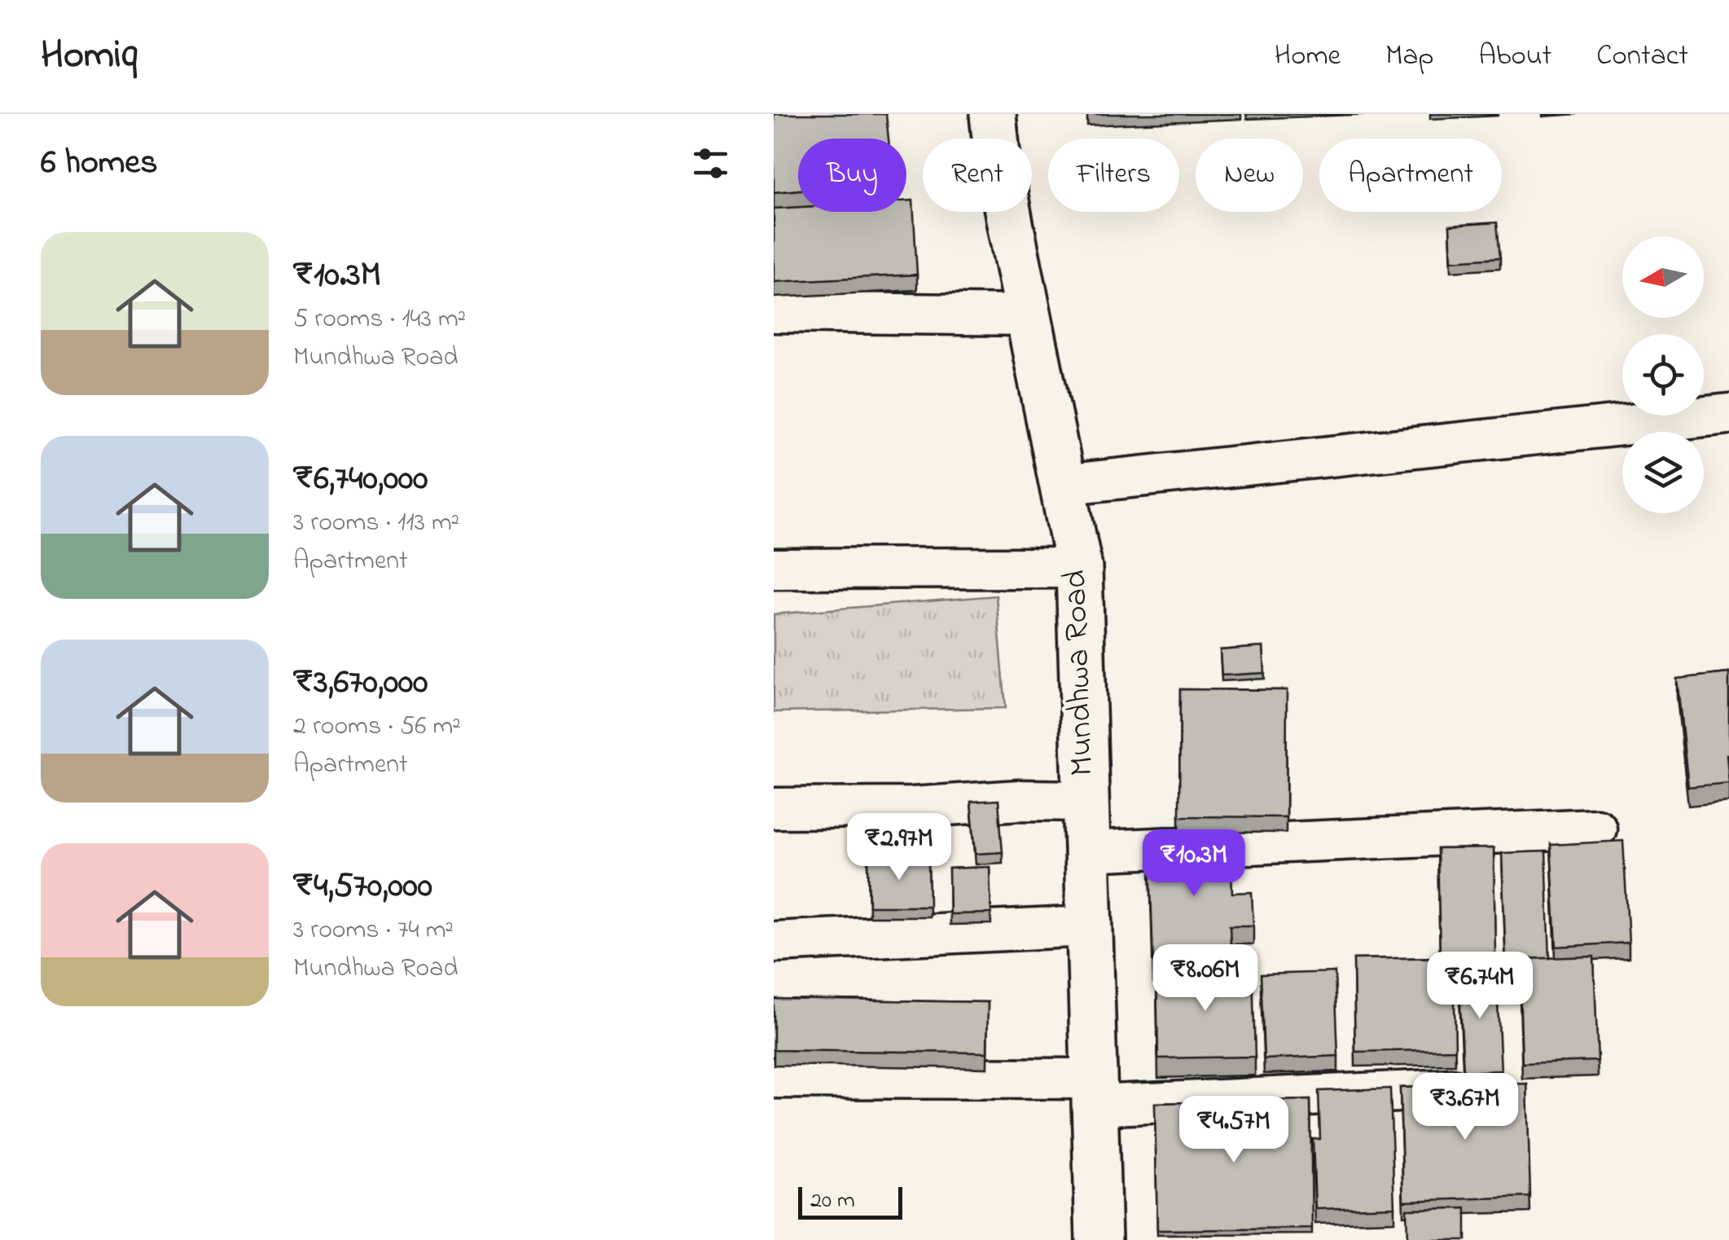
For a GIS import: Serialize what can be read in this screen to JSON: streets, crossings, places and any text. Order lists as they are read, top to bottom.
{
  "streets": {
    "main road": ["Mundhwa Road"]
  },
  "scale_bar": "20 m",
  "north": "left",
  "page": {
    "header": "Homiq",
    "nav": [
      "Home",
      "Map",
      "About",
      "Contact"
    ],
    "heading": "6 homes",
    "chip": [
      "Buy",
      "Rent",
      "Filters",
      "New",
      "Apartment"
    ],
    "list": [
      {
        "name": "₹10.3M",
        "note": "5 rooms · 143 m² · Mundhwa Road"
      },
      {
        "name": "₹6,740,000",
        "note": "3 rooms · 113 m² · Apartment"
      },
      {
        "name": "₹3,670,000",
        "note": "2 rooms · 56 m² · Apartment"
      },
      {
        "name": "₹4,570,000",
        "note": "3 rooms · 74 m² · Mundhwa Road"
      }
    ],
    "price": [
      "₹2.97M",
      "₹10.3M",
      "₹8.06M",
      "₹6.74M",
      "₹3.67M",
      "₹4.57M"
    ],
    "scale": "20 m"
  }
}
